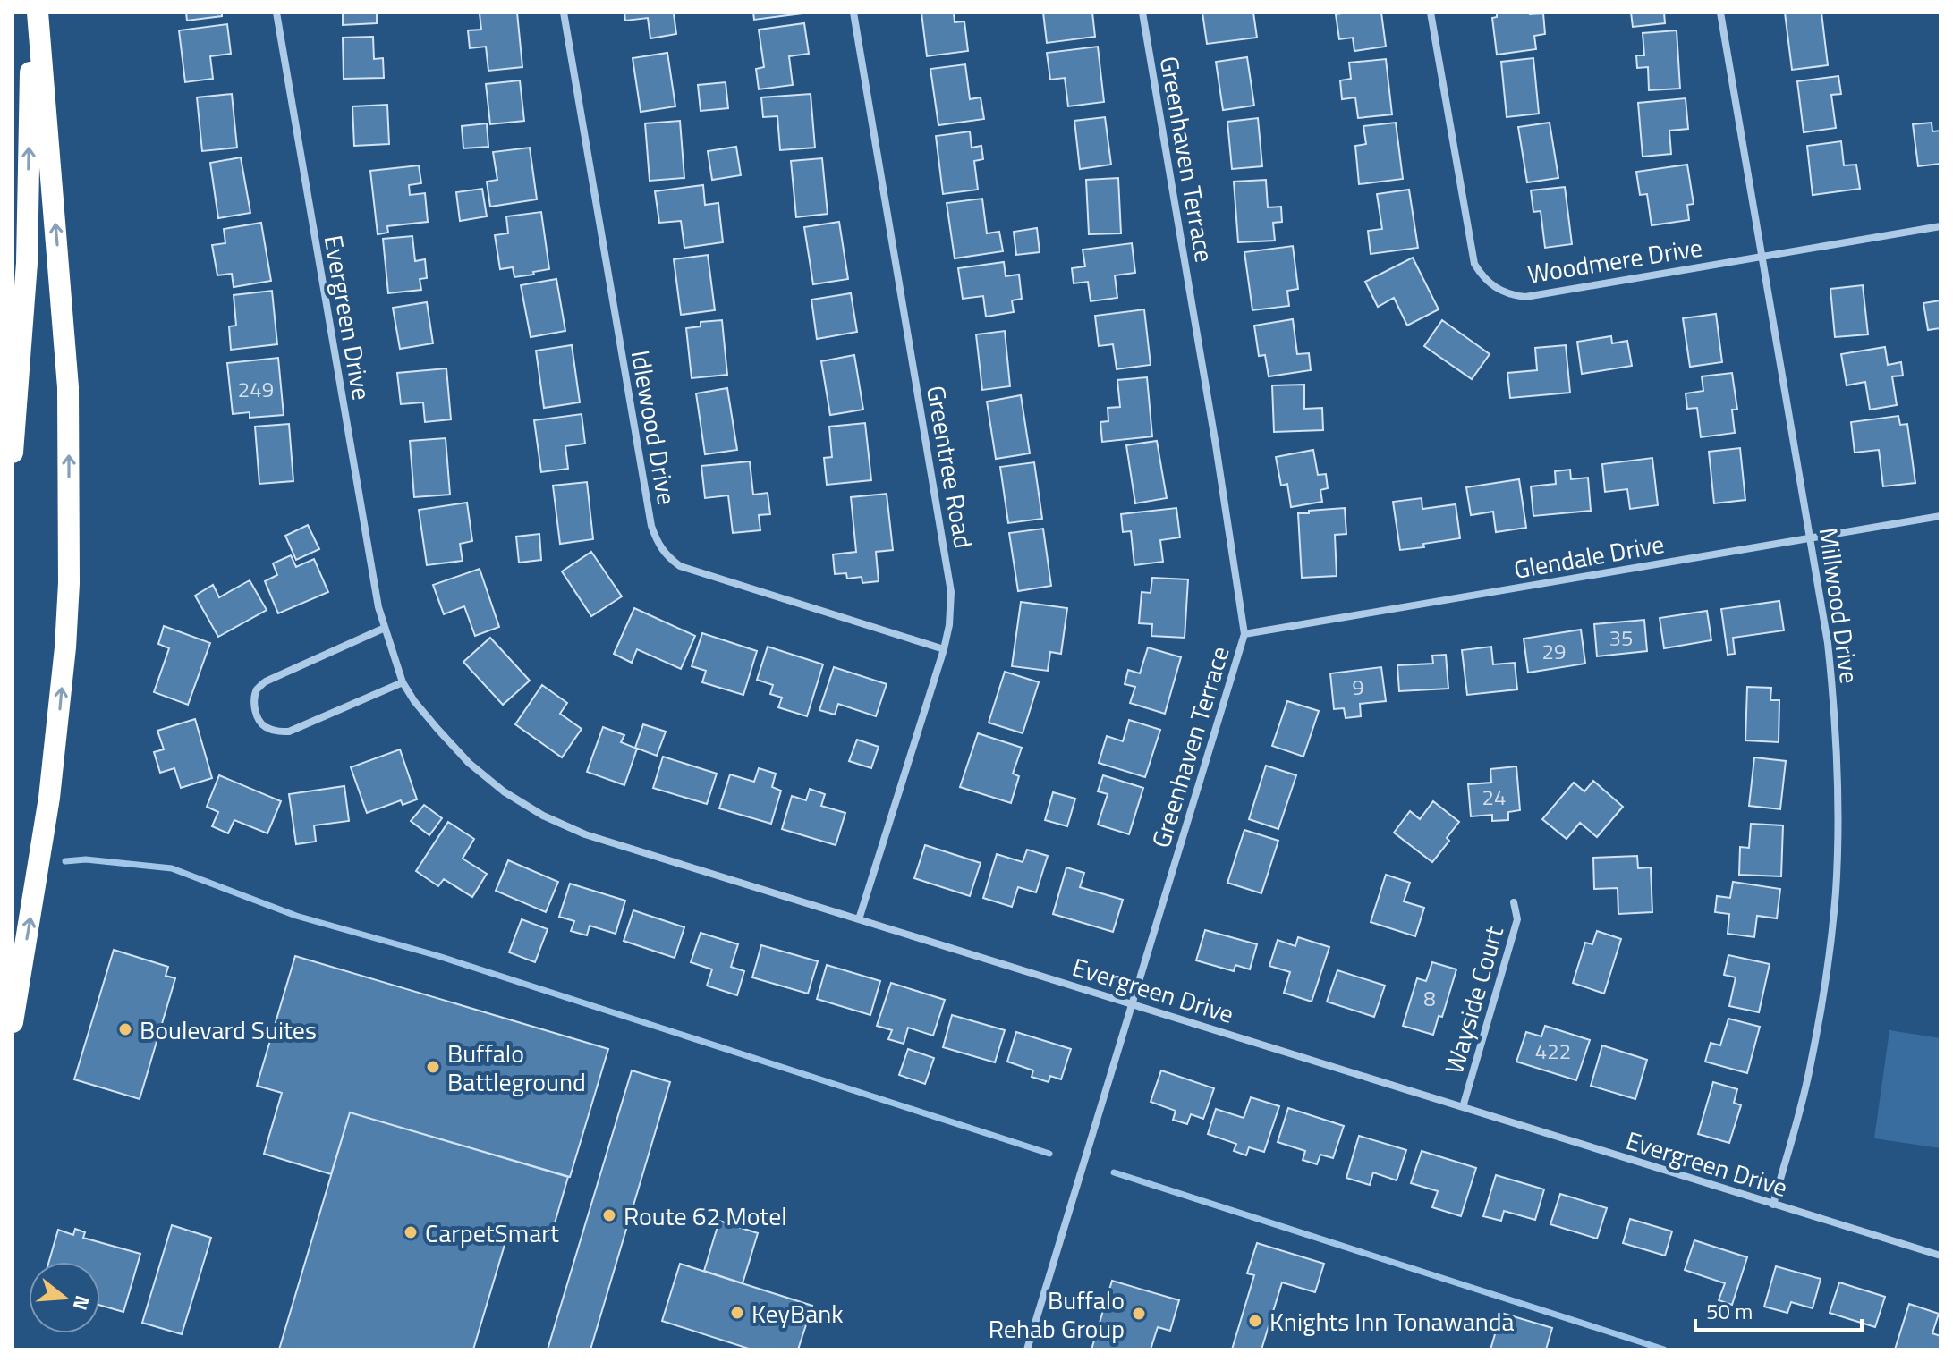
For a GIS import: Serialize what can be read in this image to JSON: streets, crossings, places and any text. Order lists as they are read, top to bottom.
{
  "streets": {
    "street": [
      "Greenhaven Terrace",
      "Woodmere Drive",
      "Evergreen Drive",
      "Idlewood Drive",
      "Greentree Road",
      "Glendale Drive",
      "Millwood Drive",
      "Wayside Court"
    ]
  },
  "crossings": [
    ["Greenhaven Terrace", "Evergreen Drive"],
    ["Greenhaven Terrace", "Glendale Drive"],
    ["Woodmere Drive", "Millwood Drive"],
    ["Evergreen Drive", "Greentree Road"],
    ["Evergreen Drive", "Millwood Drive"],
    ["Evergreen Drive", "Wayside Court"],
    ["Idlewood Drive", "Greentree Road"],
    ["Glendale Drive", "Millwood Drive"]
  ],
  "places": [
    "Boulevard Suites",
    "Buffalo Battleground",
    "Route 62 Motel",
    "CarpetSmart",
    "KeyBank",
    "Buffalo Rehab Group",
    "Knights Inn Tonawanda"
  ],
  "house_numbers": [
    "249",
    "35",
    "29",
    "9",
    "24",
    "8",
    "422"
  ],
  "scale_bar": "50 m",
  "north": "right"
}
